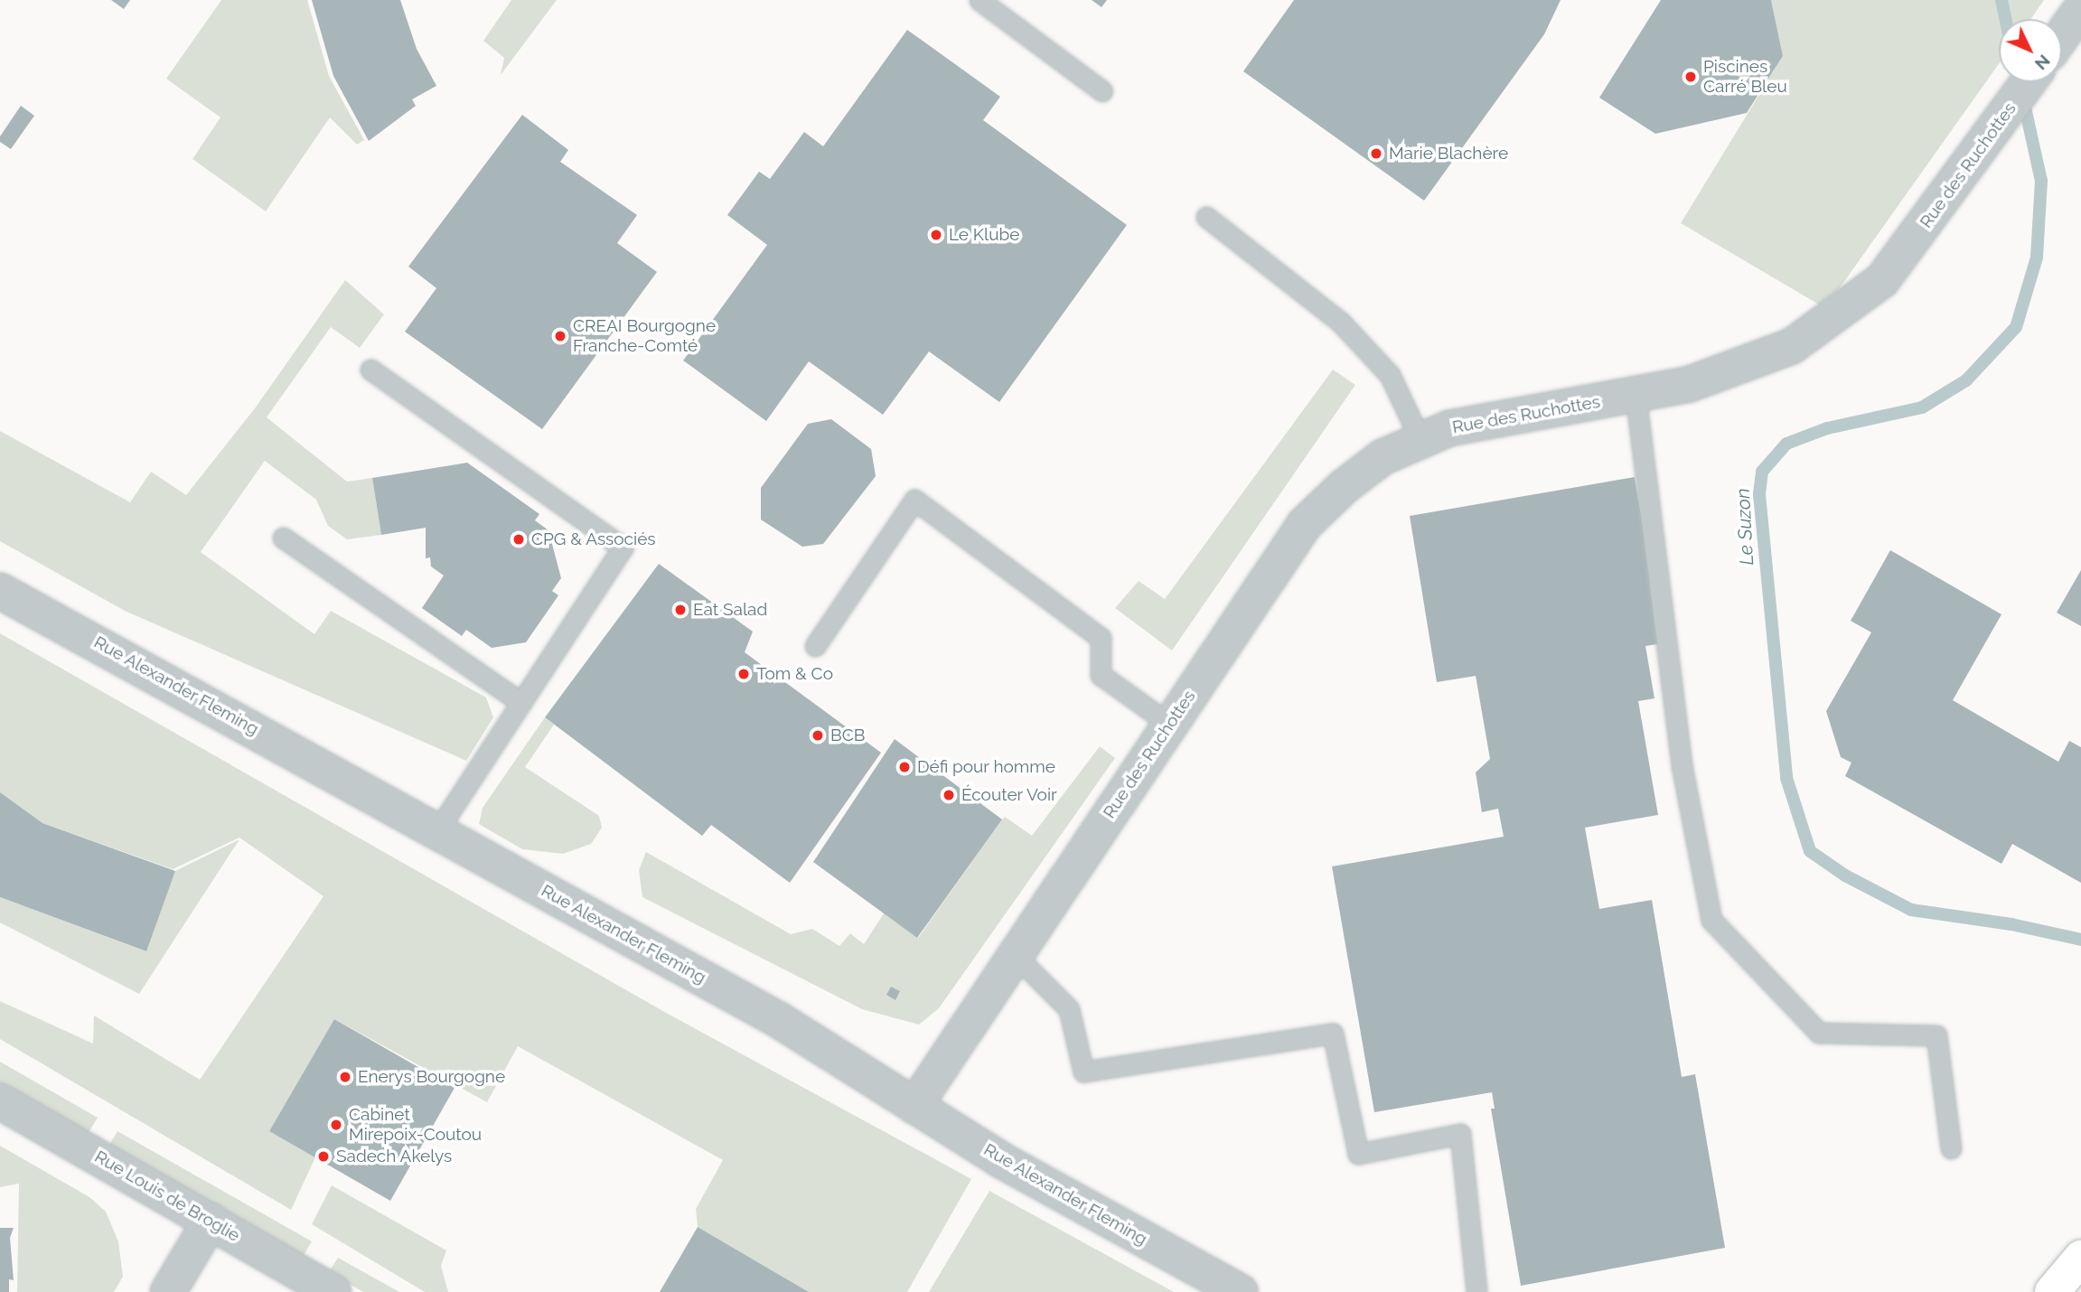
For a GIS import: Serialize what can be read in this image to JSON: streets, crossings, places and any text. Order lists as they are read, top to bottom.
{
  "streets": {
    "street": ["Rue des Ruchottes", "Rue Alexander Fleming", "Rue Louis de Broglie"]
  },
  "crossings": [
    ["Rue des Ruchottes", "Rue Alexander Fleming"]
  ],
  "water": ["Le Suzon"],
  "places": [
    "Piscines Carré Bleu",
    "Marie Blachère",
    "Le Klube",
    "CREAI Bourgogne Franche-Comté",
    "CPG & Associés",
    "Eat Salad",
    "Tom & Co",
    "BCB",
    "Défi pour homme",
    "Écouter Voir",
    "Enerys Bourgogne",
    "Cabinet Mirepoix-Coutou",
    "Sadech Akelys"
  ],
  "north": "bottom right"
}
